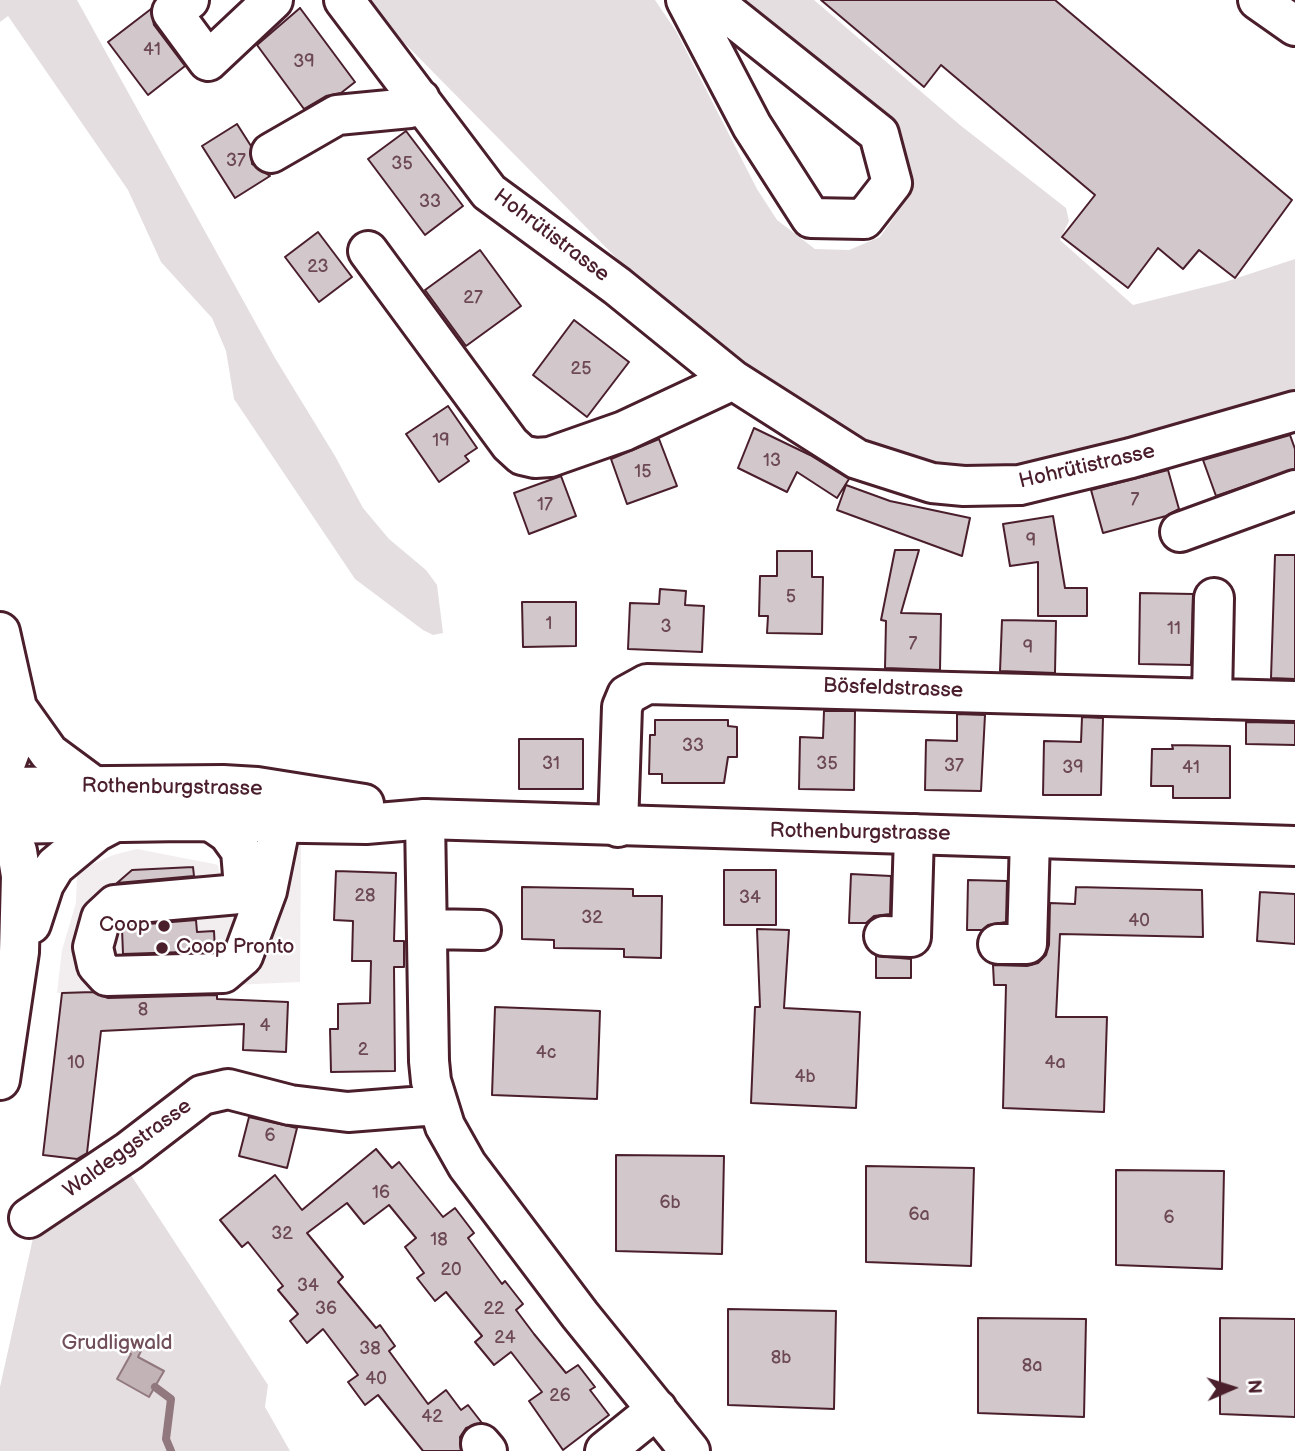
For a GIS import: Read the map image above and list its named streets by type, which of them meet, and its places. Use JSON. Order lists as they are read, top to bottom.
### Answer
{
  "streets": {
    "main road": [
      "Hohrütistrasse",
      "Bösfeldstrasse",
      "Rothenburgstrasse",
      "Waldeggstrasse"
    ]
  },
  "crossings": [
    ["Bösfeldstrasse", "Rothenburgstrasse"]
  ],
  "parks": ["Grudligwald"],
  "places": ["Coop", "Coop Pronto"],
  "house_numbers": [
    "41",
    "39",
    "37",
    "35",
    "33",
    "23",
    "27",
    "25",
    "19",
    "13",
    "15",
    "7",
    "17",
    "9",
    "5",
    "1",
    "3",
    "11",
    "7",
    "9",
    "33",
    "31",
    "35",
    "37",
    "39",
    "41",
    "28",
    "34",
    "32",
    "40",
    "8",
    "4",
    "2",
    "4c",
    "10",
    "4a",
    "4b",
    "6",
    "16",
    "6b",
    "6a",
    "6",
    "32",
    "18",
    "20",
    "34",
    "36",
    "22",
    "24",
    "38",
    "8b",
    "8a",
    "40",
    "26",
    "42"
  ],
  "north": "right"
}
